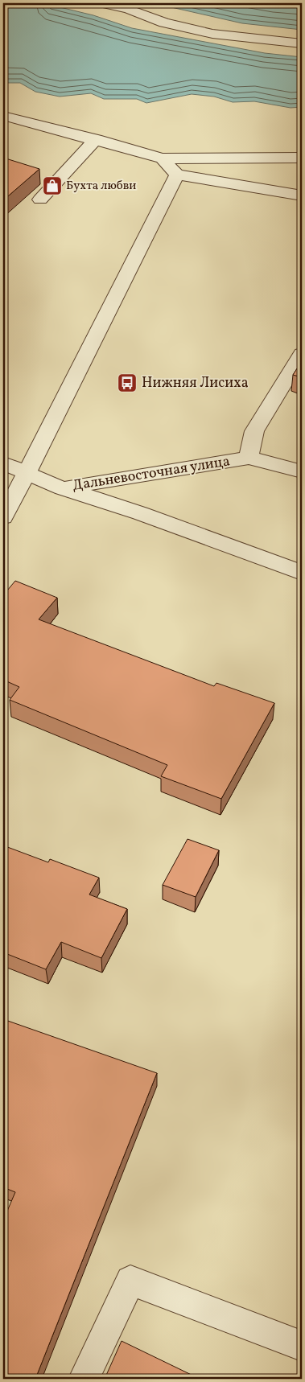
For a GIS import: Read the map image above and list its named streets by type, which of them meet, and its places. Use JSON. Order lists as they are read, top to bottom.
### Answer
{
  "streets": {
    "street": ["Дальневосточная улица"]
  },
  "places": {
    "shop": ["Бухта любви"],
    "bus stop": ["Нижняя Лисиха"]
  }
}
